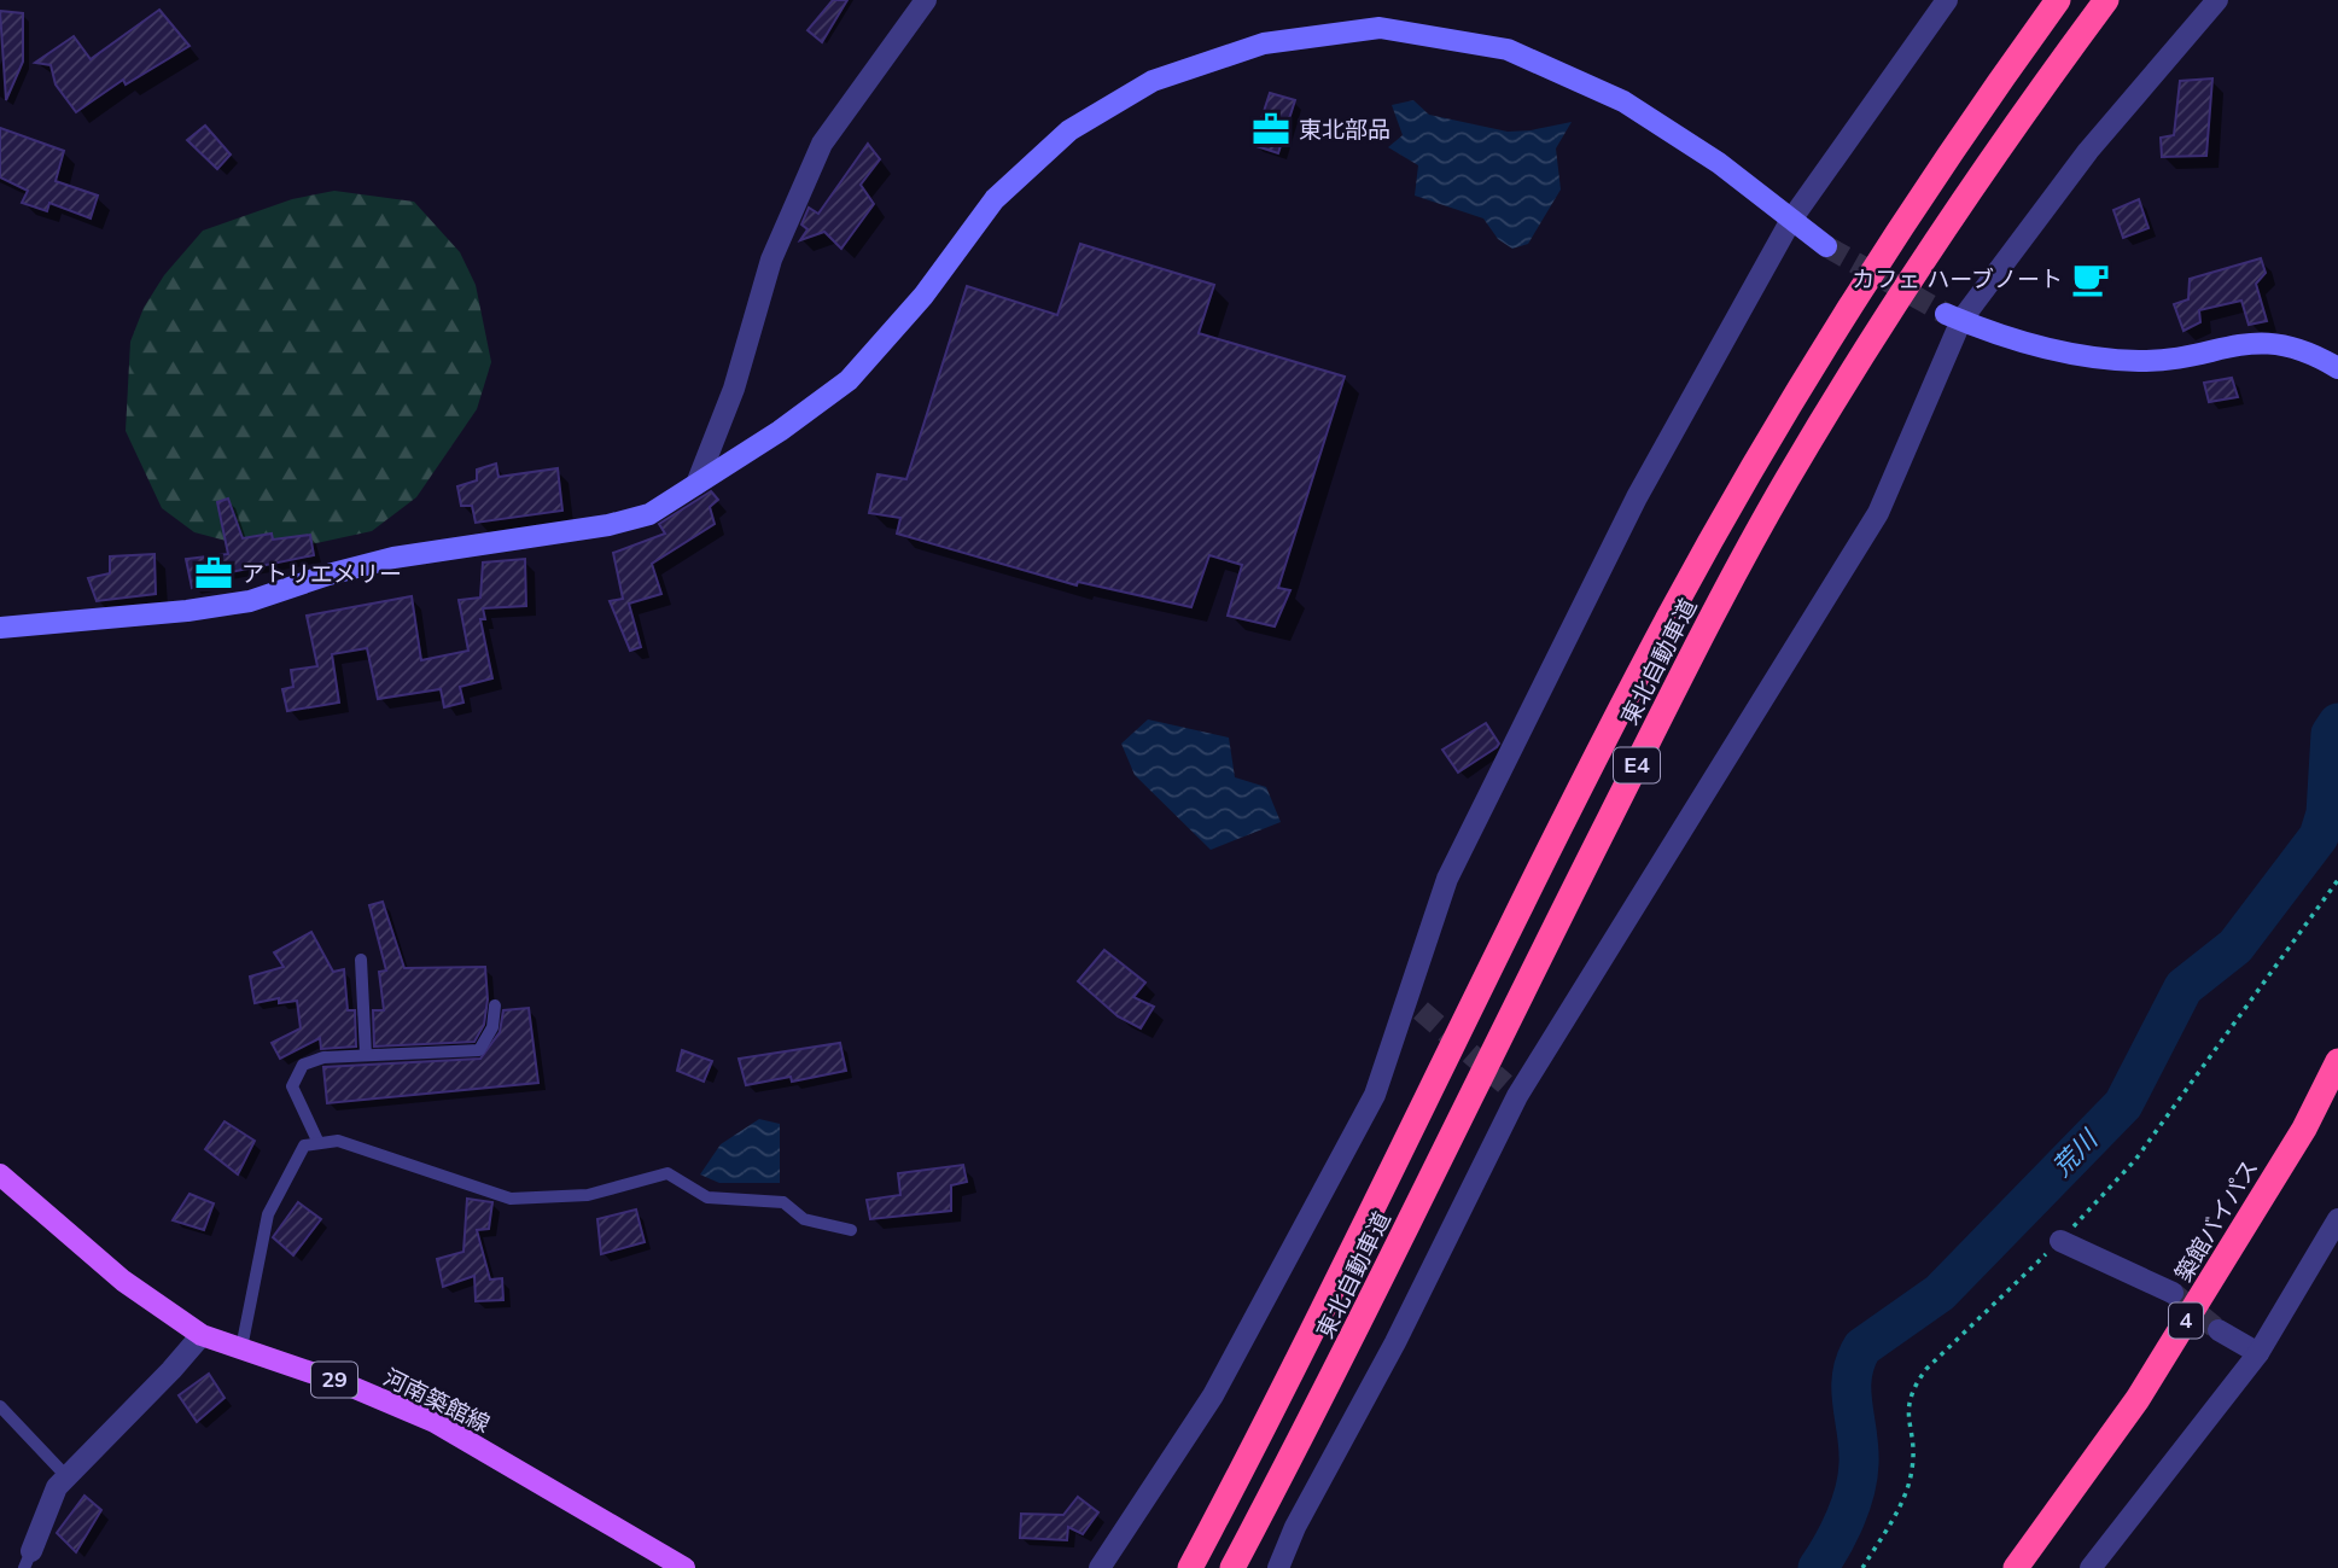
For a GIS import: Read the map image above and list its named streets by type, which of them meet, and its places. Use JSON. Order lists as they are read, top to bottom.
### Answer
{
  "streets": {
    "highway": [
      "東北自動車道",
      "E4",
      "築館バイパス",
      "4"
    ],
    "main road": ["29", "河南築館線"]
  },
  "water": ["荒川"],
  "places": {
    "office": ["東北部品", "アトリエメリー"],
    "cafe": ["カフェ ハーブノート"]
  }
}
